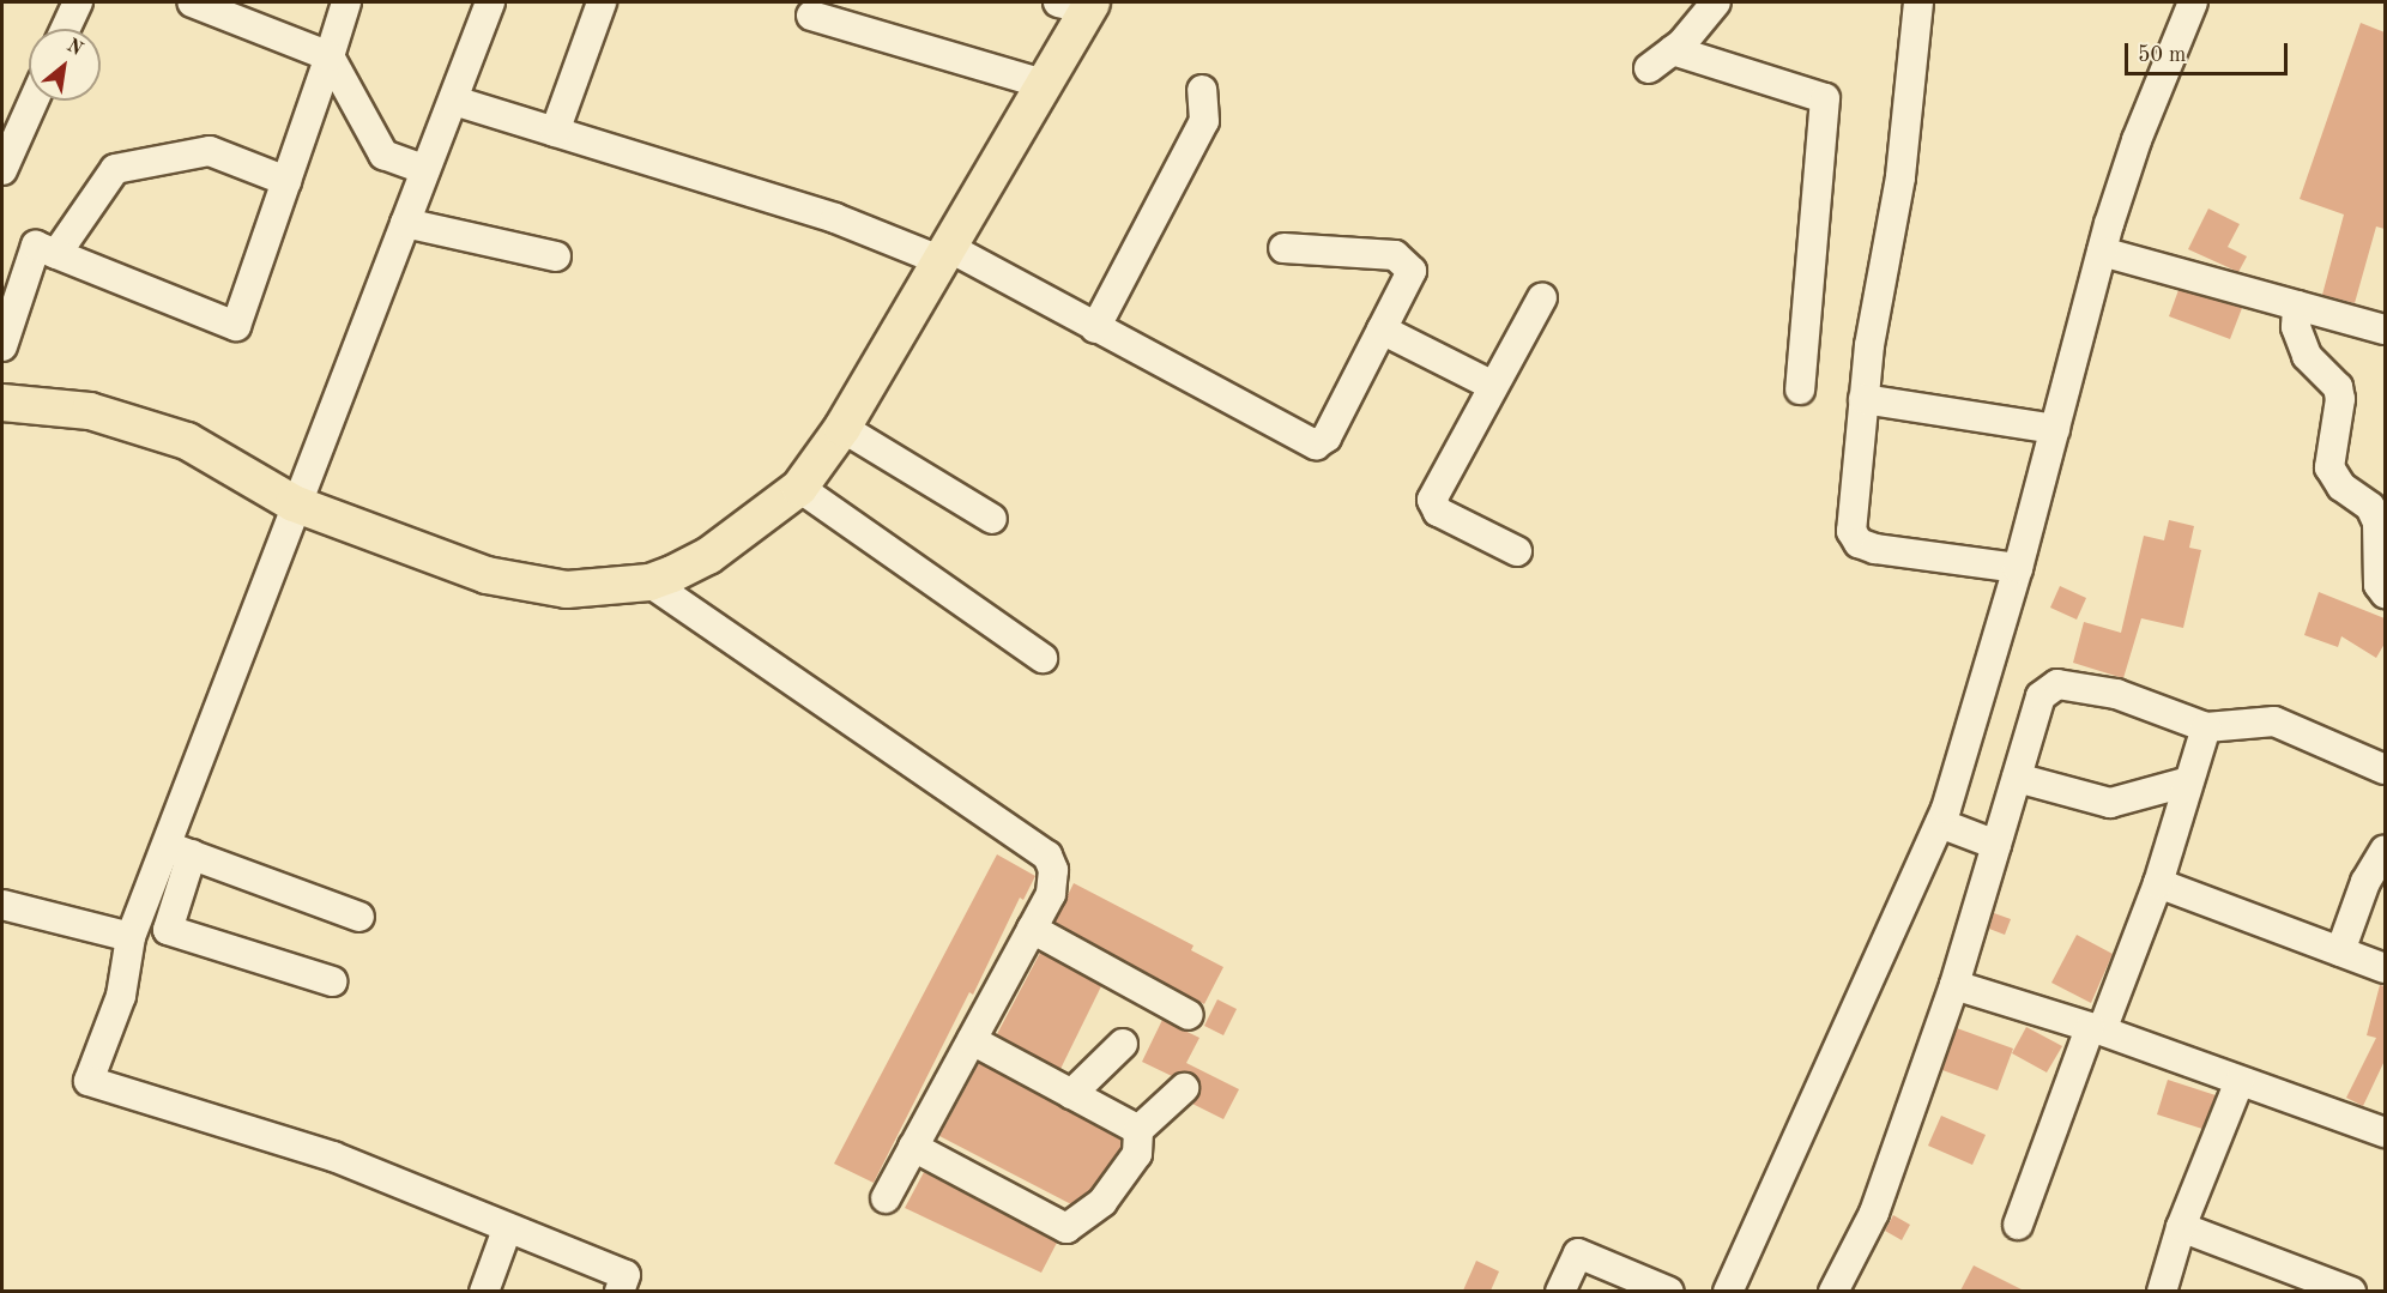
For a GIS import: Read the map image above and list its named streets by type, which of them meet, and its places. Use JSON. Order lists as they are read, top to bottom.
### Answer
{
  "scale_bar": "50 m",
  "north": "top right"
}
